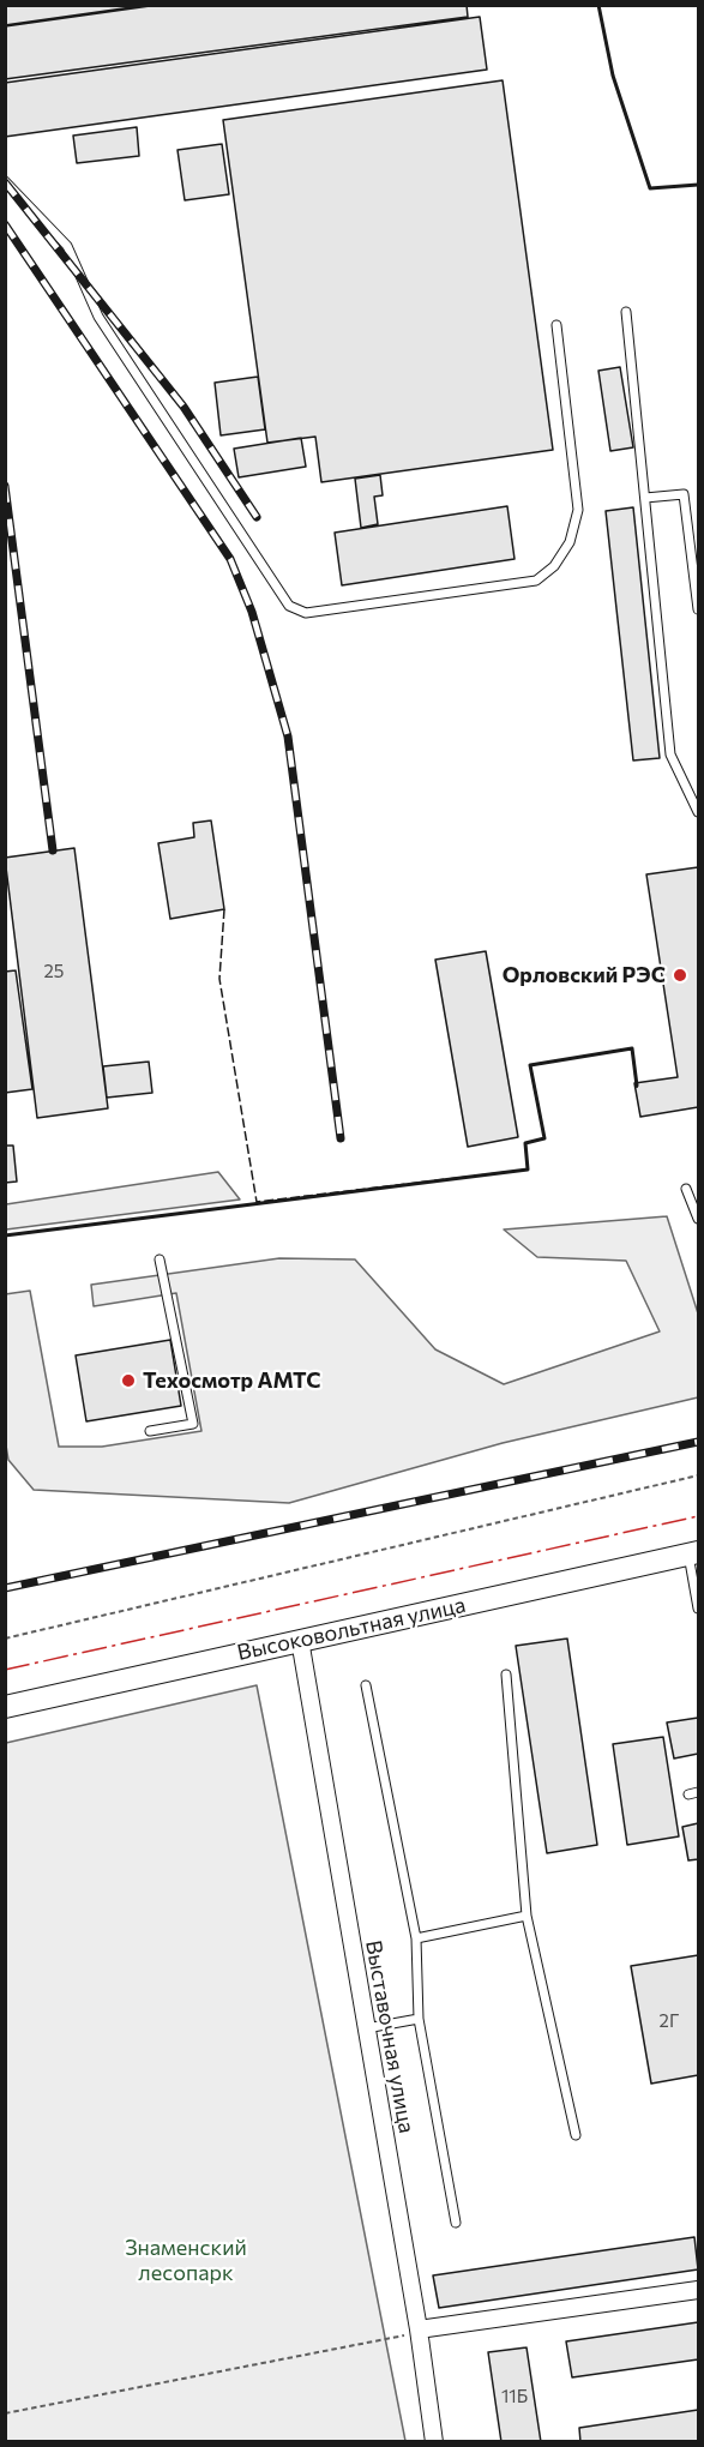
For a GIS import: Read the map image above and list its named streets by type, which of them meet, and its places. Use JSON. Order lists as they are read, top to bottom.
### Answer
{
  "streets": {
    "main road": ["Высоковольтная улица"],
    "street": ["Выставочная улица"]
  },
  "crossings": [
    ["Высоковольтная улица", "Выставочная улица"]
  ],
  "parks": ["Знаменский лесопарк"],
  "places": ["Орловский РЭС", "Техосмотр АМТС"],
  "house_numbers": ["25", "2Г", "11Б"]
}
